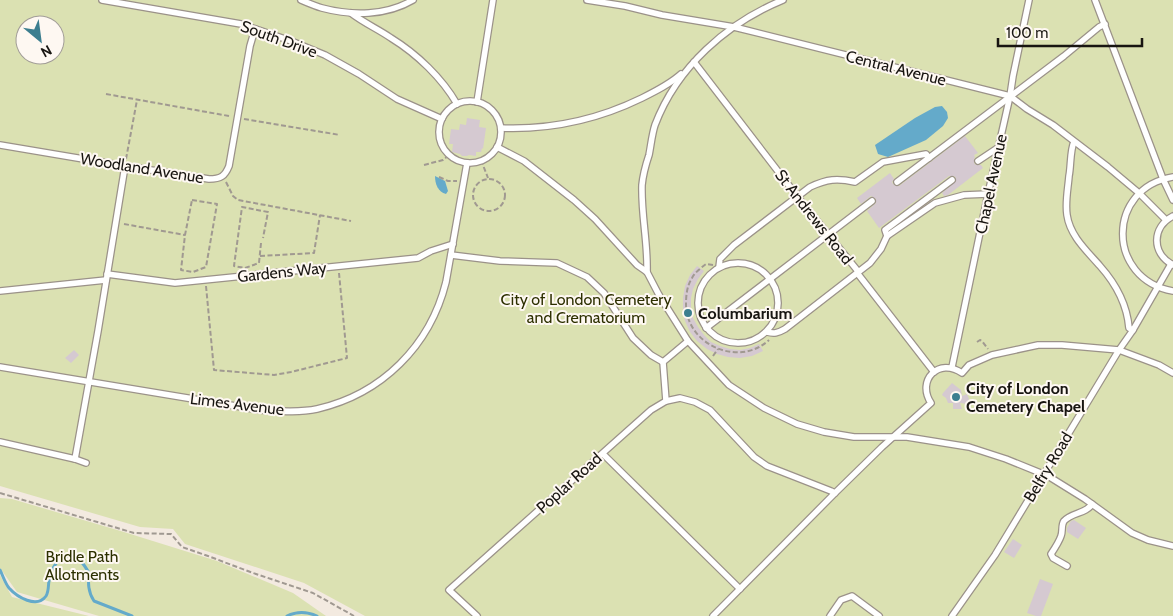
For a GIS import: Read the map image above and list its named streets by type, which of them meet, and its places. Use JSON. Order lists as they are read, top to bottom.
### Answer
{
  "streets": {
    "lane": [
      "South Drive",
      "Central Avenue",
      "Woodland Avenue",
      "Chapel Avenue",
      "St Andrews Road",
      "Gardens Way",
      "Limes Avenue",
      "Belfry Road",
      "Poplar Road"
    ]
  },
  "crossings": [
    ["South Drive", "Woodland Avenue"],
    ["Central Avenue", "Chapel Avenue"],
    ["Gardens Way", "Limes Avenue"]
  ],
  "parks": ["City of London Cemetery and Crematorium", "Bridle Path Allotments"],
  "places": ["Columbarium", "City of London Cemetery Chapel"],
  "scale_bar": "100 m",
  "north": "bottom right"
}
